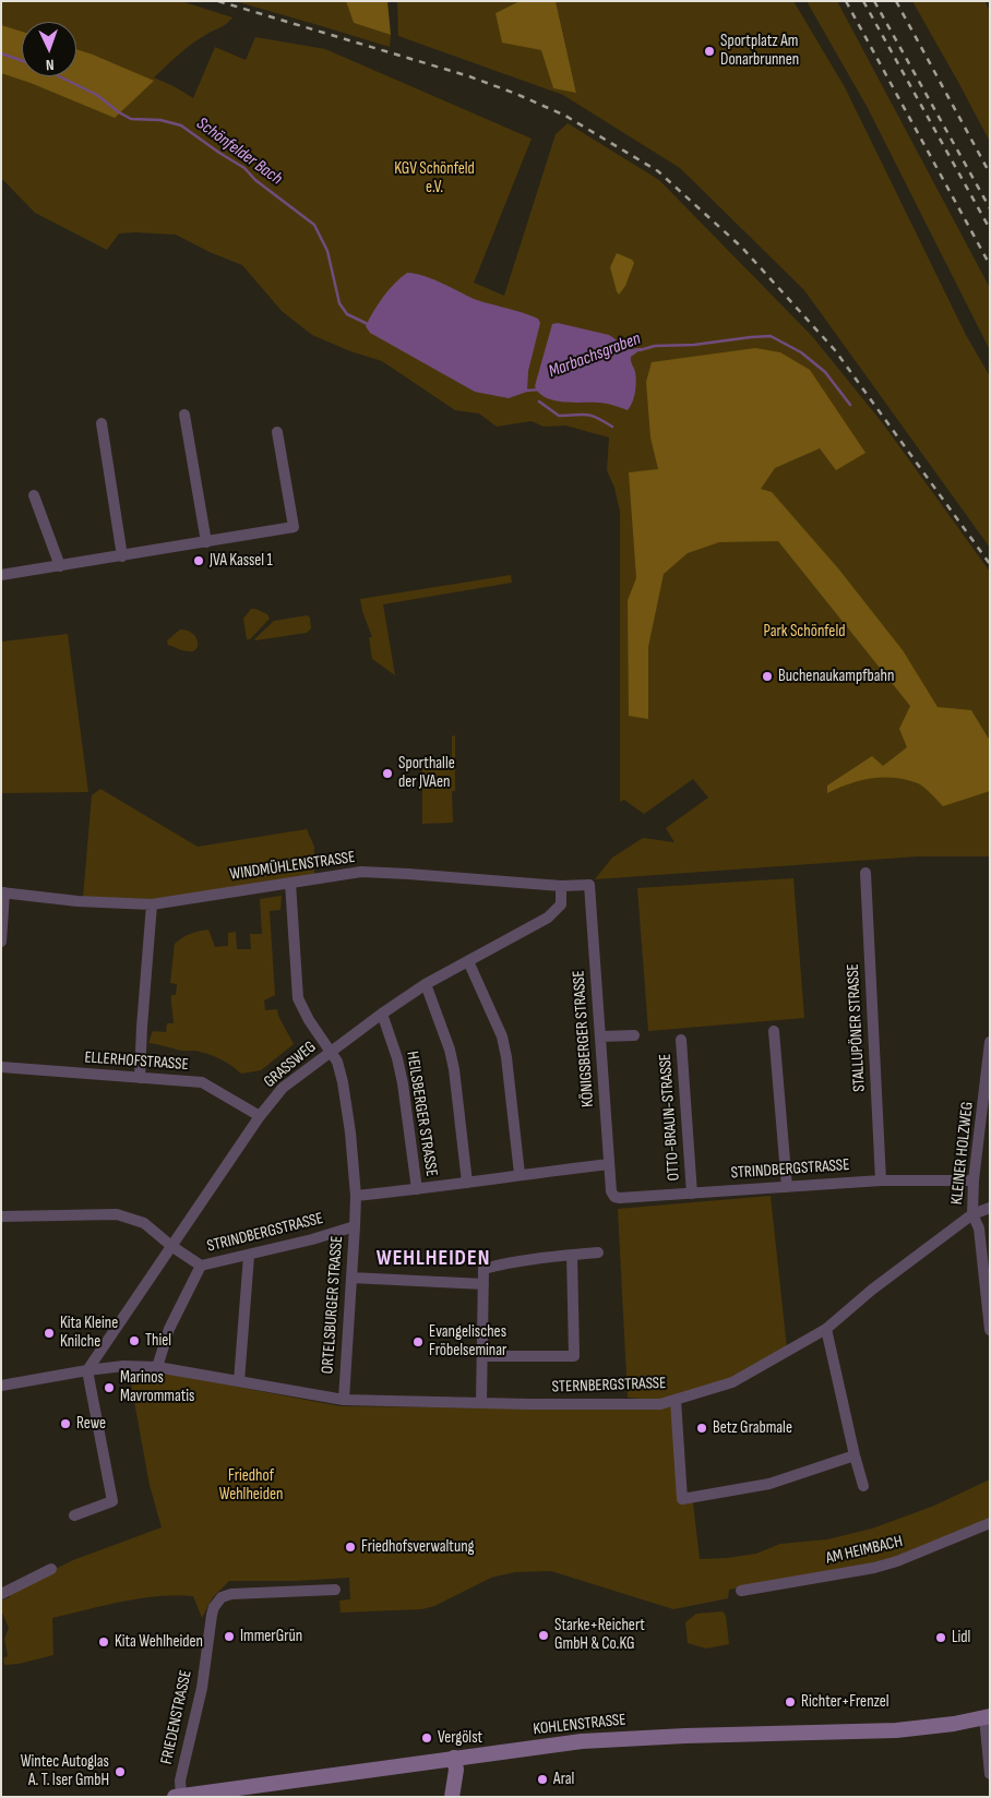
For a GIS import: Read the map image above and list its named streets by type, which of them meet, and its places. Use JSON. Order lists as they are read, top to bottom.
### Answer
{
  "streets": {
    "main road": ["KOHLENSTRASSE"],
    "street": [
      "WINDMÜHLENSTRASSE",
      "STALLUPÖNER STRASSE",
      "KÖNIGSBERGER STRASSE",
      "ELLERHOFSTRASSE",
      "GRASSWEG",
      "HEILSBERGER STRASSE",
      "OTTO-BRAUN-STRASSE",
      "KLEINER HOLZWEG",
      "STRINDBERGSTRASSE",
      "ORTELSBURGER STRASSE",
      "STERNBERGSTRASSE",
      "AM HEIMBACH",
      "FRIEDENSTRASSE"
    ]
  },
  "crossings": [
    ["WINDMÜHLENSTRASSE", "KÖNIGSBERGER STRASSE"],
    ["WINDMÜHLENSTRASSE", "GRASSWEG"],
    ["WINDMÜHLENSTRASSE", "ORTELSBURGER STRASSE"],
    ["STALLUPÖNER STRASSE", "STRINDBERGSTRASSE"],
    ["KÖNIGSBERGER STRASSE", "STRINDBERGSTRASSE"],
    ["ELLERHOFSTRASSE", "GRASSWEG"],
    ["GRASSWEG", "HEILSBERGER STRASSE"],
    ["GRASSWEG", "STRINDBERGSTRASSE"],
    ["GRASSWEG", "ORTELSBURGER STRASSE"],
    ["GRASSWEG", "STERNBERGSTRASSE"],
    ["OTTO-BRAUN-STRASSE", "STRINDBERGSTRASSE"],
    ["KLEINER HOLZWEG", "STRINDBERGSTRASSE"],
    ["KLEINER HOLZWEG", "STERNBERGSTRASSE"],
    ["STRINDBERGSTRASSE", "ORTELSBURGER STRASSE"],
    ["ORTELSBURGER STRASSE", "STERNBERGSTRASSE"],
    ["FRIEDENSTRASSE", "KOHLENSTRASSE"]
  ],
  "districts": ["WEHLHEIDEN"],
  "water": ["Schönfelder Bach", "Marbachsgraben"],
  "parks": ["KGV Schönfeld e.V.", "Park Schönfeld", "Friedhof Wehlheiden"],
  "places": [
    "Sportplatz Am Donarbrunnen",
    "JVA Kassel 1",
    "Buchenaukampfbahn",
    "Sporthalle der JVAen",
    "Kita Kleine Knilche",
    "Thiel",
    "Evangelisches Fröbelseminar",
    "Marinos Mavrommatis",
    "Rewe",
    "Betz Grabmale",
    "Friedhofsverwaltung",
    "Starke+Reichert GmbH & Co.KG",
    "ImmerGrün",
    "Lidl",
    "Kita Wehlheiden",
    "Richter+Frenzel",
    "Vergölst",
    "Wintec Autoglas A. T. Iser GmbH",
    "Aral"
  ],
  "north": "bottom"
}
